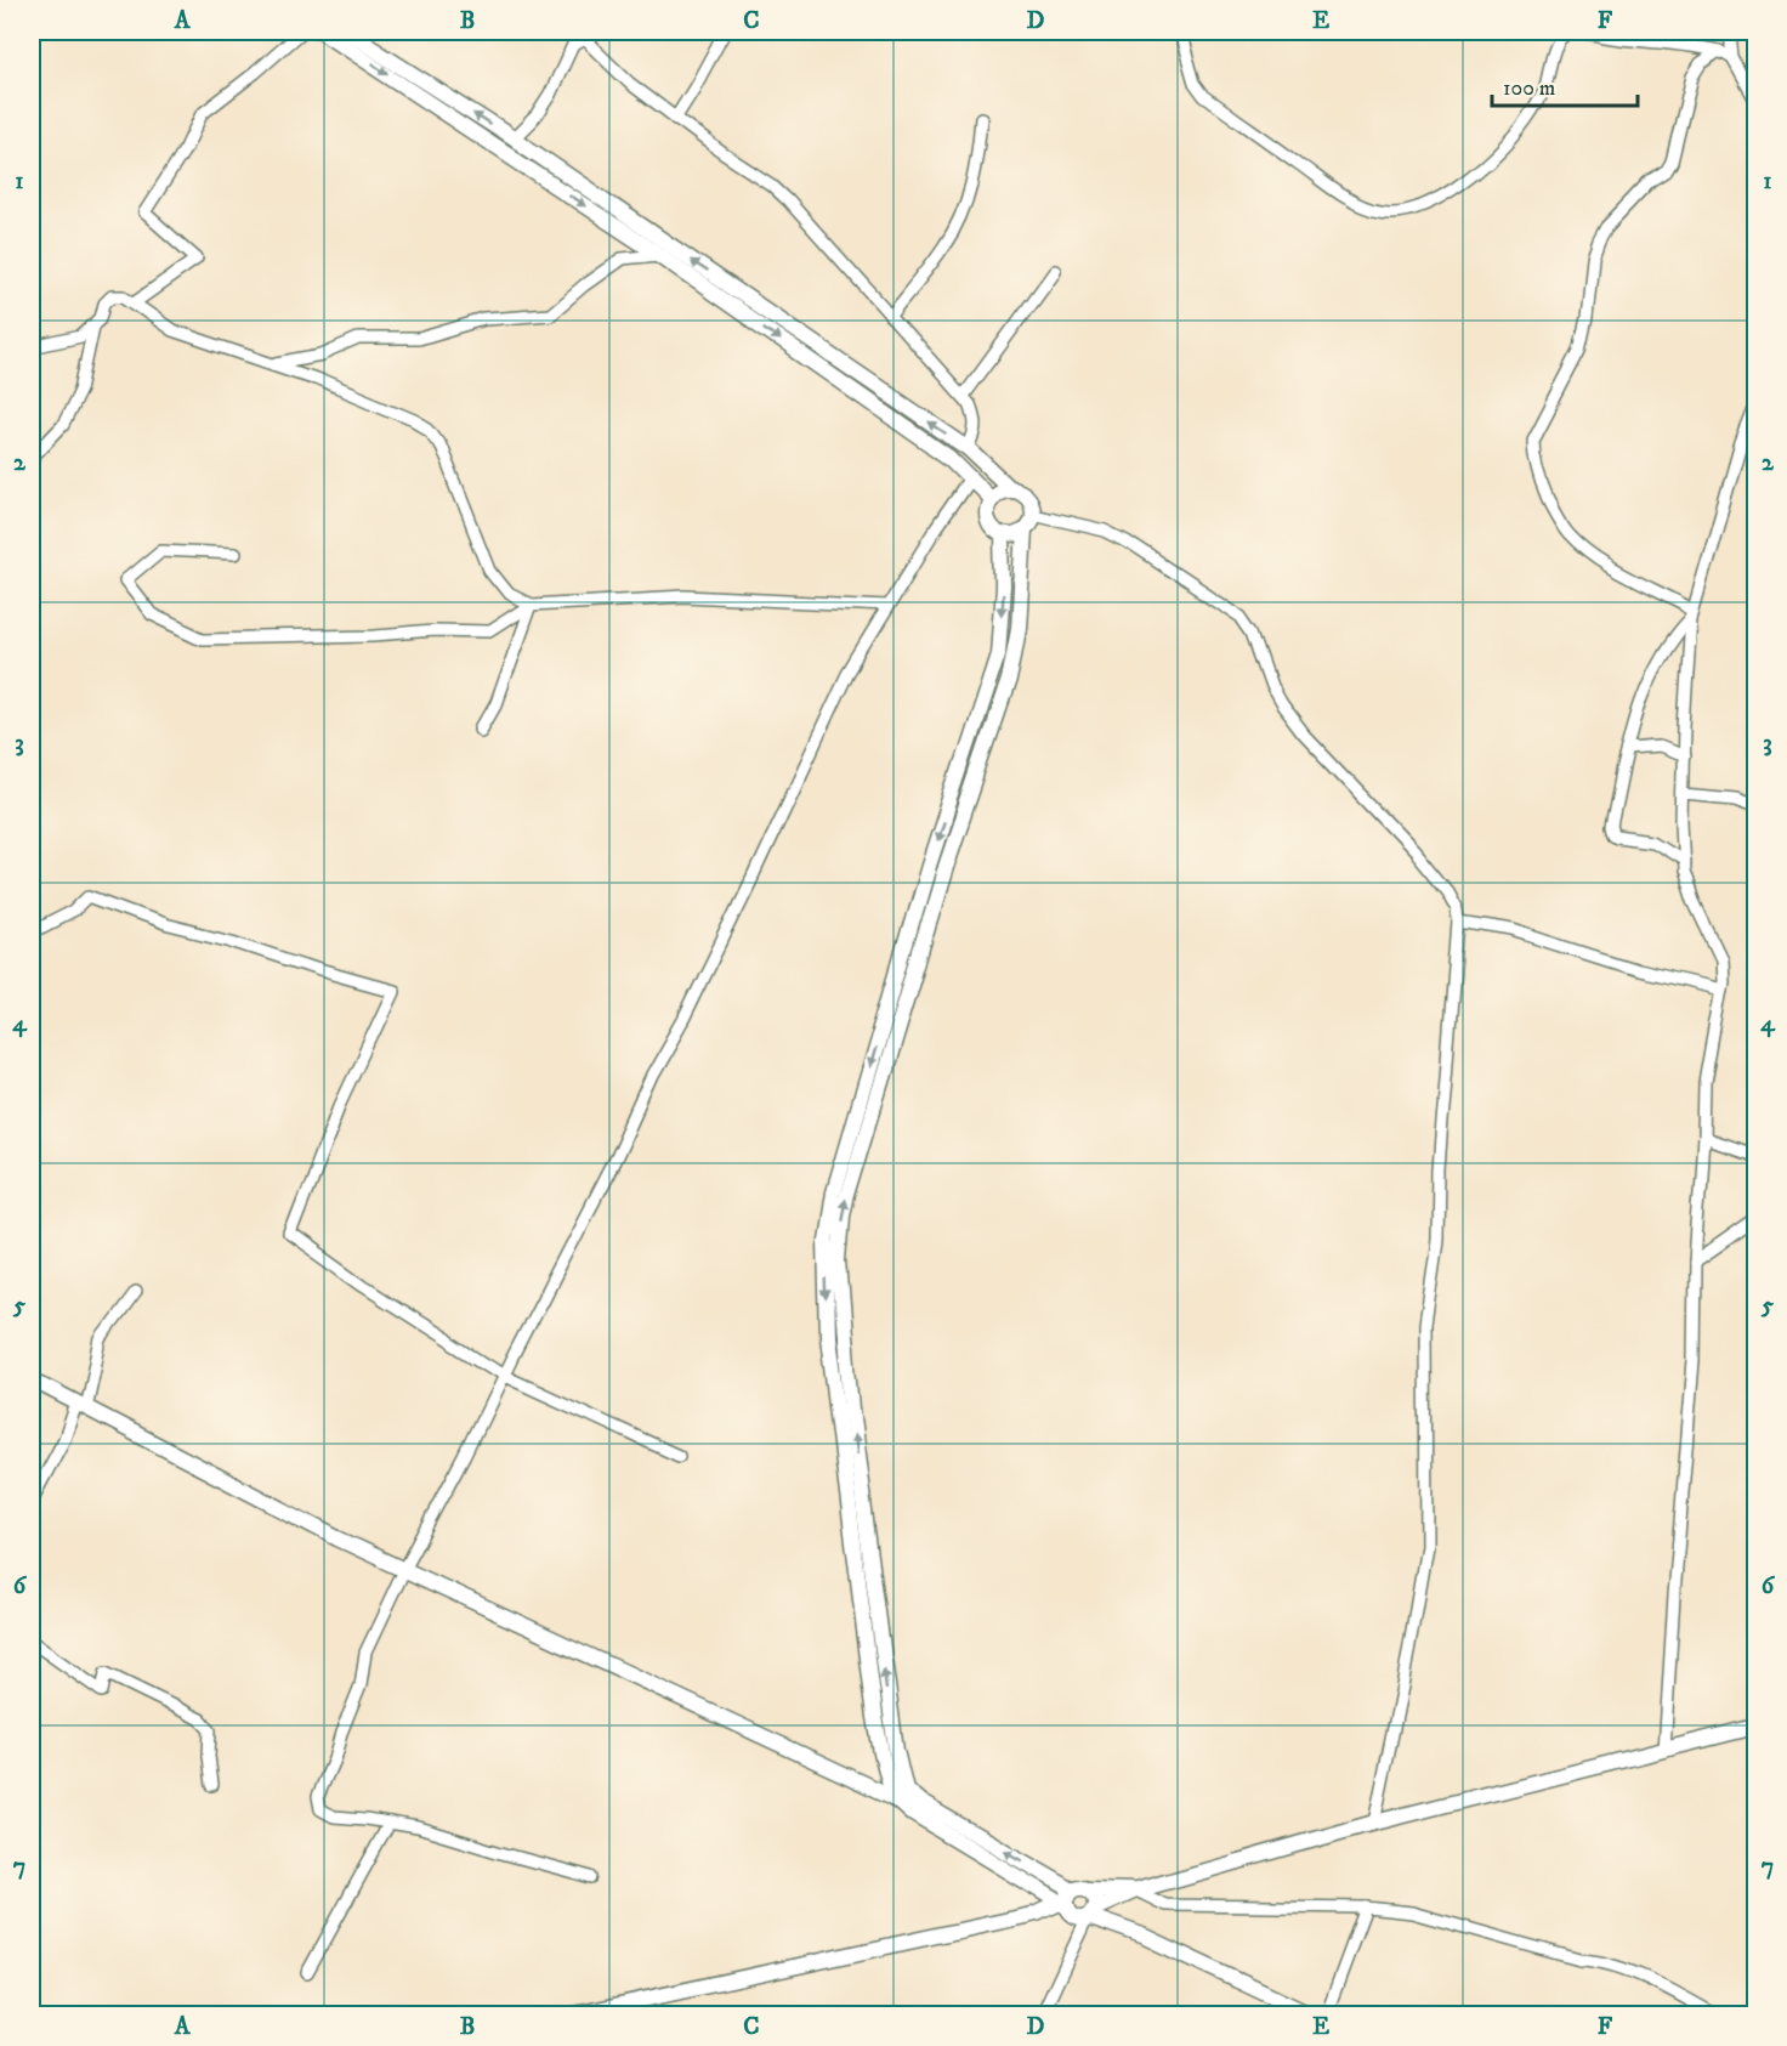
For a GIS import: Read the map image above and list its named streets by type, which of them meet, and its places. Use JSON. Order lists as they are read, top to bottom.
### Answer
{
  "scale_bar": "100 m",
  "grid": {
    "columns": [
      "A",
      "B",
      "C",
      "D",
      "E",
      "F"
    ],
    "rows": [
      "1",
      "2",
      "3",
      "4",
      "5",
      "6",
      "7"
    ]
  }
}
